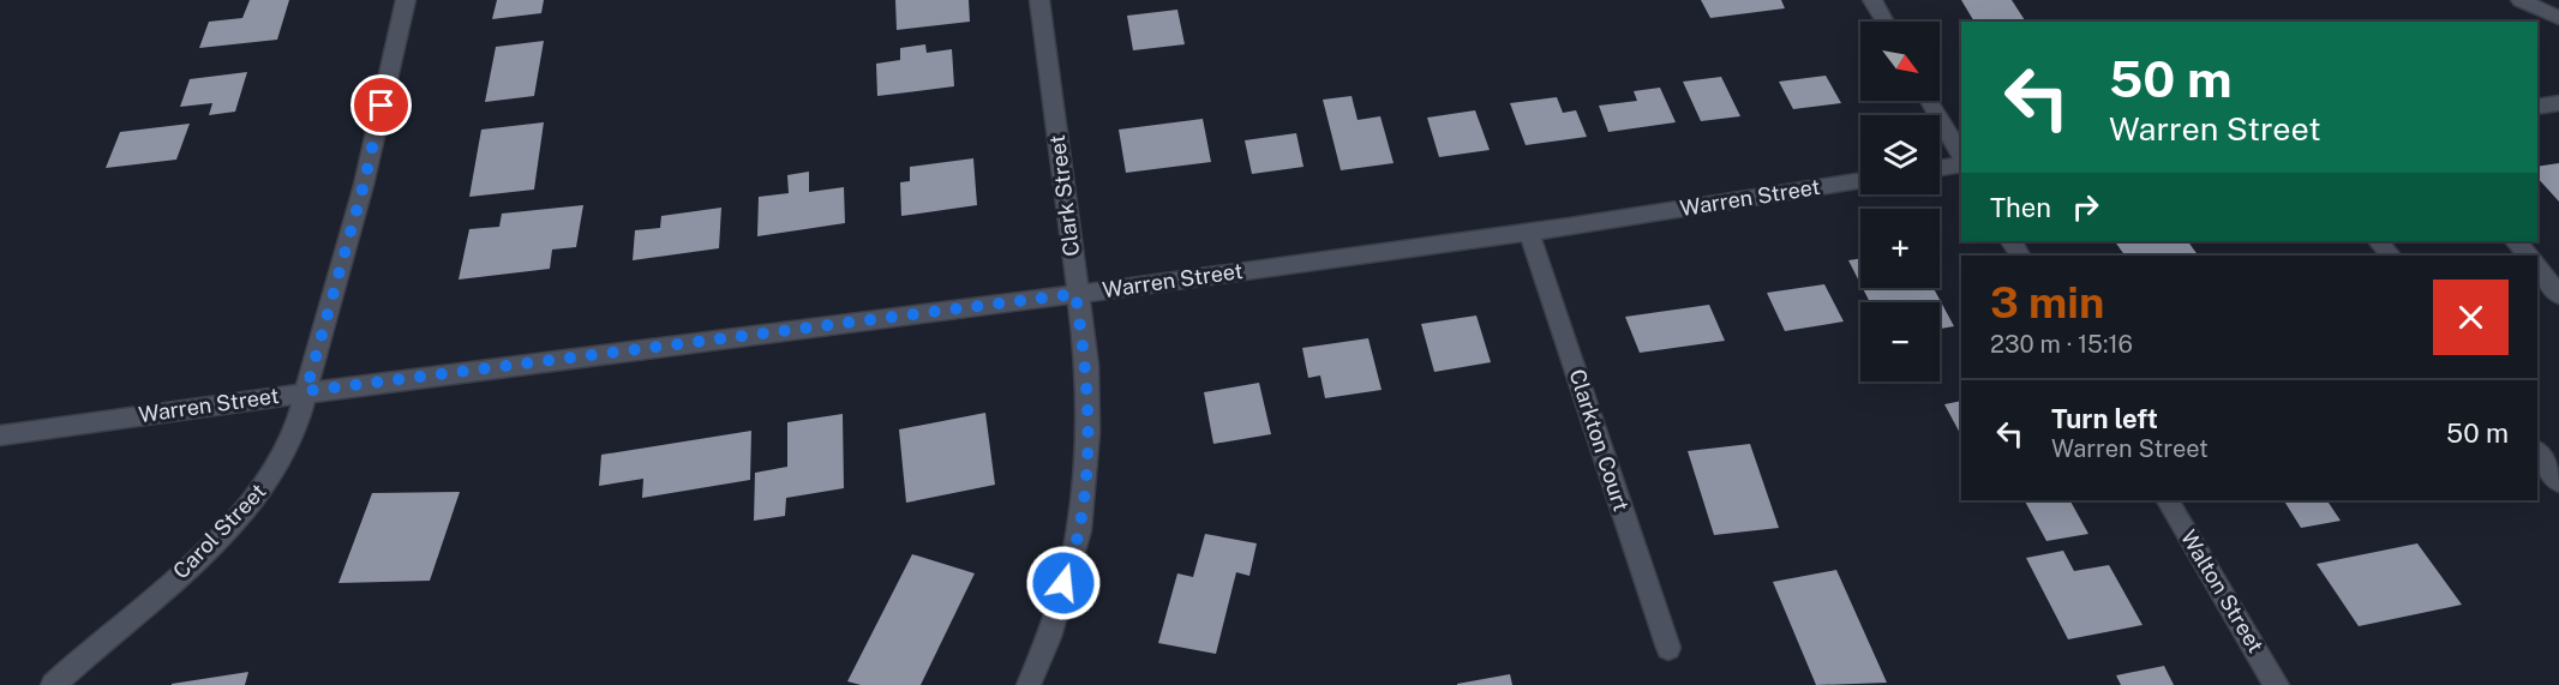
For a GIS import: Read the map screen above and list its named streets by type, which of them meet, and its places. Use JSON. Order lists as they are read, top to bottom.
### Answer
{
  "streets": {
    "street": [
      "Clark Street",
      "Warren Street",
      "Clarkton Court",
      "Carol Street",
      "Walton Street"
    ]
  },
  "crossings": [
    ["Clark Street", "Warren Street"],
    ["Warren Street", "Clarkton Court"],
    ["Warren Street", "Carol Street"]
  ],
  "north": "bottom right",
  "page": {
    "map_buttons": ["+", "−"],
    "turn": ["50 m", "Warren Street"],
    "then": "Then",
    "heading": ["3 min", "230 m · 15:16"],
    "list": [
      {
        "name": "Turn left",
        "note": "Warren Street",
        "value": "50 m"
      }
    ]
  }
}
